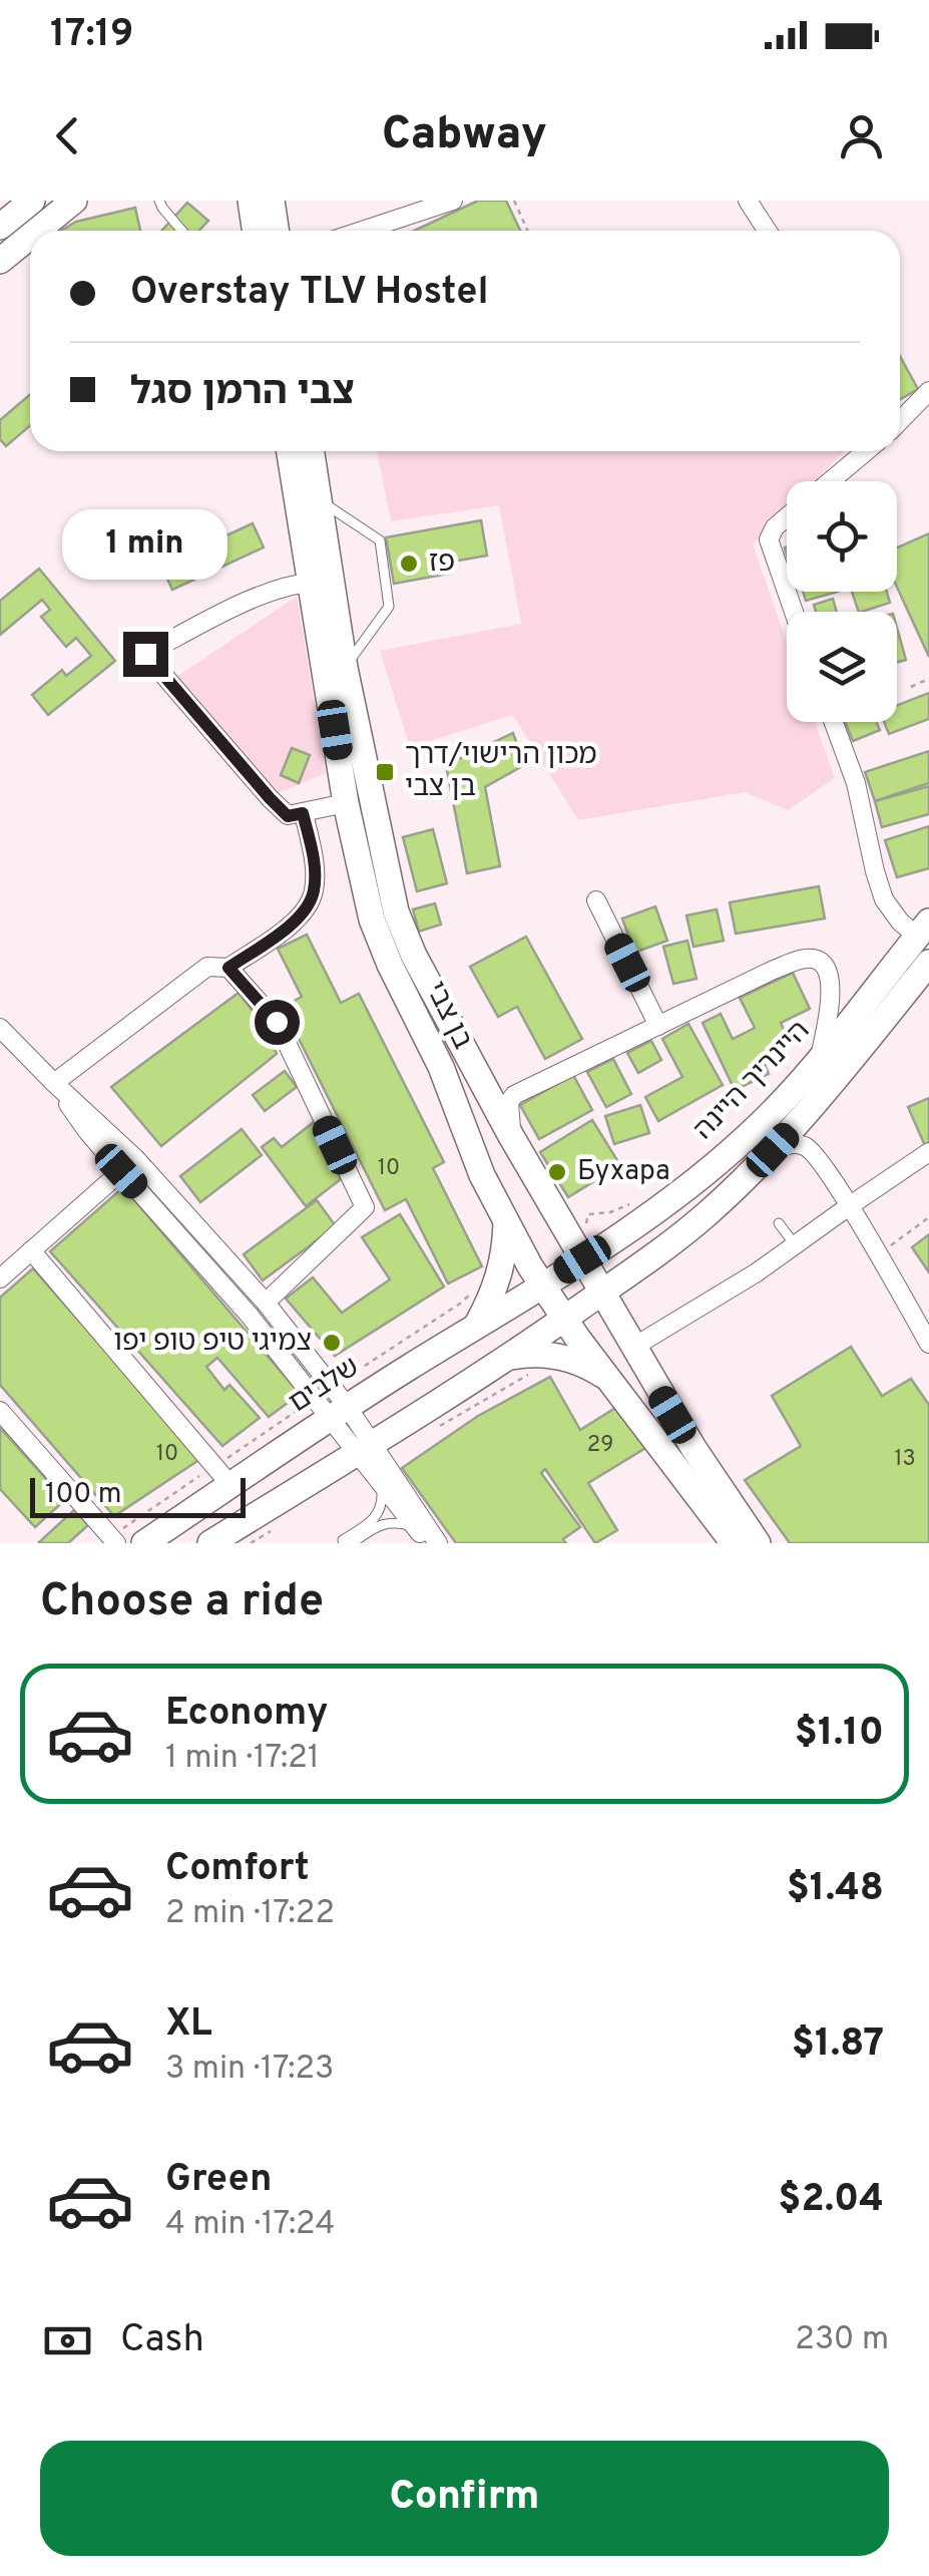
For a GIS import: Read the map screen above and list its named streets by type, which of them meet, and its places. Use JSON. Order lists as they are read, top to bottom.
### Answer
{
  "streets": {
    "main road": ["בן צבי", "היינריך היינה", "שלבים"]
  },
  "crossings": [
    ["בן צבי", "היינריך היינה"],
    ["בן צבי", "שלבים"],
    ["היינריך היינה", "שלבים"]
  ],
  "places": {
    "other": ["פז", "Бухара", "צמיגי טיפ טופ יפו"],
    "transit": ["מכון הרישוי/דרך בן צבי"]
  },
  "house_numbers": [
    "10",
    "29",
    "10",
    "13"
  ],
  "scale_bar": "100 m",
  "page": {
    "status": "17:19",
    "header": "Cabway",
    "banner": ["Overstay TLV Hostel", "צבי הרמן סגל"],
    "bubble": "1 min",
    "scale": "100 m",
    "heading": "Choose a ride",
    "list": [
      {
        "name": "Economy",
        "note": "1 min · 17:21",
        "value": "$1.10"
      },
      {
        "name": "Comfort",
        "note": "2 min · 17:22",
        "value": "$1.48"
      },
      {
        "name": "XL",
        "note": "3 min · 17:23",
        "value": "$1.87"
      },
      {
        "name": "Green",
        "note": "4 min · 17:24",
        "value": "$2.04"
      }
    ],
    "pay": ["Cash", "230 m"],
    "buttons": "Confirm"
  }
}
